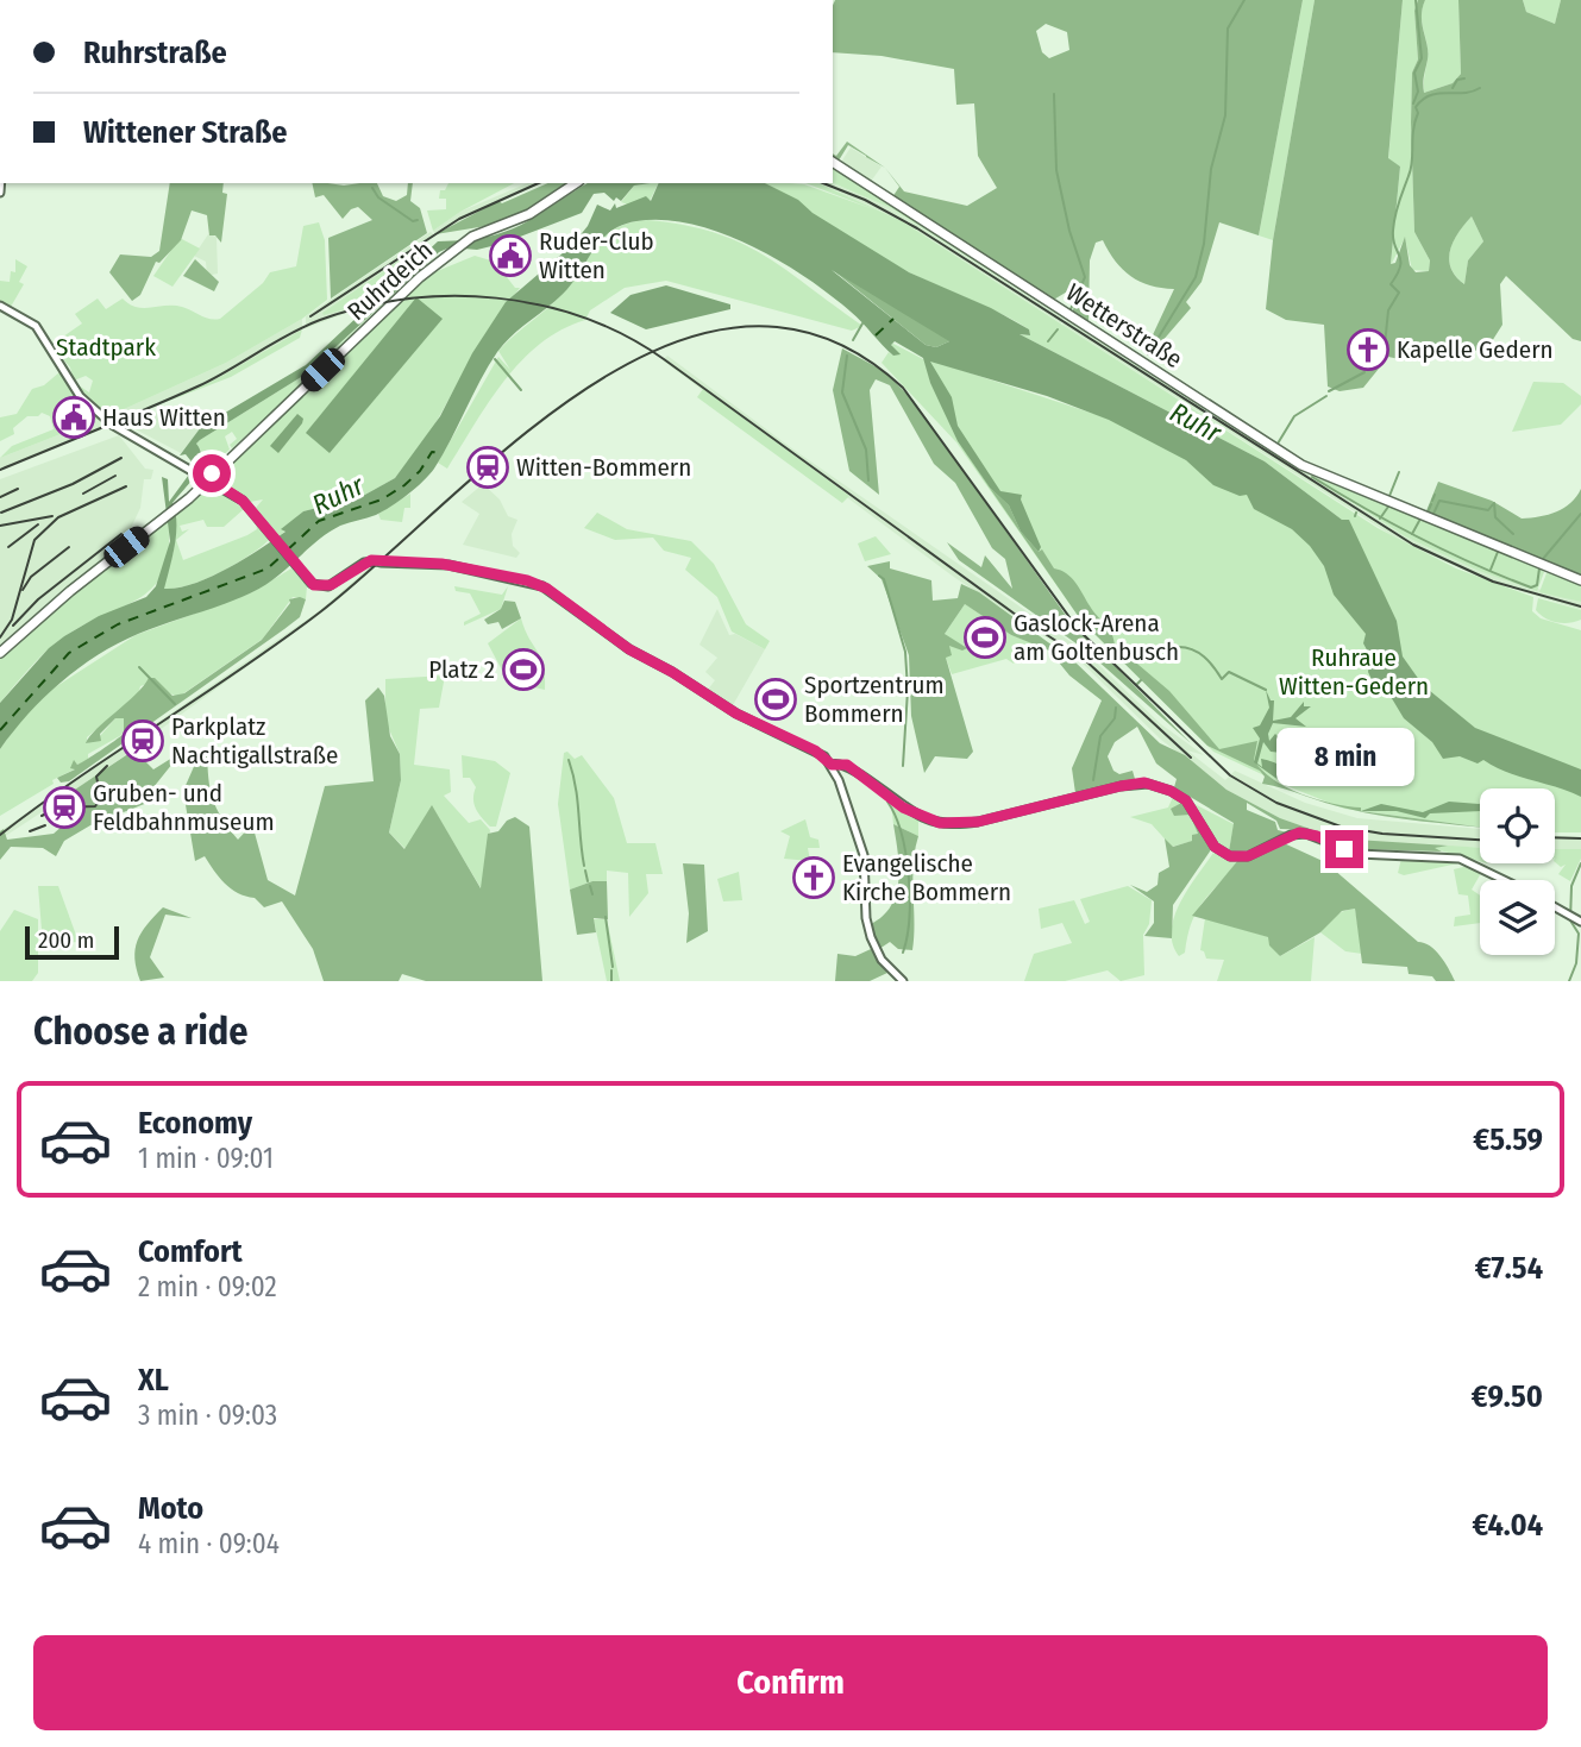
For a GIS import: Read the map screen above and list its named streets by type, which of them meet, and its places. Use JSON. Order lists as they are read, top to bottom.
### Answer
{
  "streets": {
    "main road": ["Ruhrdeich", "Wetterstraße"]
  },
  "water": ["Ruhr"],
  "parks": ["Stadtpark", "Ruhraue Witten-Gedern"],
  "places": {
    "public building": ["Ruder-Club Witten", "Haus Witten"],
    "church": ["Kapelle Gedern", "Evangelische Kirche Bommern"],
    "station": ["Witten-Bommern", "Parkplatz Nachtigallstraße", "Gruben- und Feldbahnmuseum"],
    "sports": ["Gaslock-Arena am Goltenbusch", "Platz 2", "Sportzentrum Bommern"]
  },
  "scale_bar": "200 m",
  "page": {
    "banner": ["Ruhrstraße", "Wittener Straße"],
    "bubble": "8 min",
    "scale": "200 m",
    "heading": "Choose a ride",
    "list": [
      {
        "name": "Economy",
        "note": "1 min · 09:01",
        "value": "€5.59"
      },
      {
        "name": "Comfort",
        "note": "2 min · 09:02",
        "value": "€7.54"
      },
      {
        "name": "XL",
        "note": "3 min · 09:03",
        "value": "€9.50"
      },
      {
        "name": "Moto",
        "note": "4 min · 09:04",
        "value": "€4.04"
      }
    ],
    "buttons": "Confirm"
  }
}
